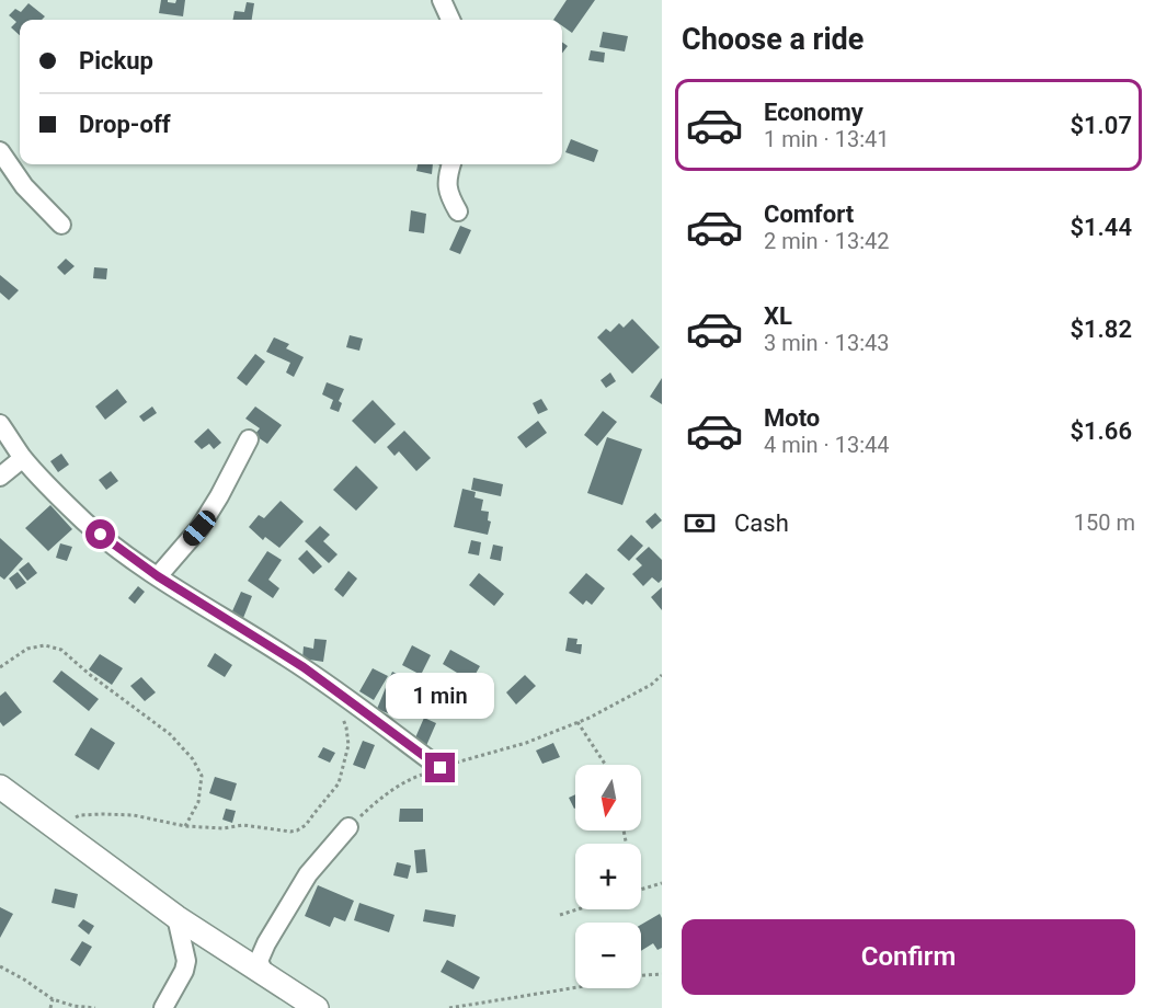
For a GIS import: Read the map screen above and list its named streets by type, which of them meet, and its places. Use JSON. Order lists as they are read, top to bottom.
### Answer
{
  "north": "bottom",
  "page": {
    "heading": "Choose a ride",
    "banner": ["Pickup", "Drop-off"],
    "list": [
      {
        "name": "Economy",
        "note": "1 min · 13:41",
        "value": "$1.07"
      },
      {
        "name": "Comfort",
        "note": "2 min · 13:42",
        "value": "$1.44"
      },
      {
        "name": "XL",
        "note": "3 min · 13:43",
        "value": "$1.82"
      },
      {
        "name": "Moto",
        "note": "4 min · 13:44",
        "value": "$1.66"
      }
    ],
    "pay": ["Cash", "150 m"],
    "bubble": "1 min",
    "map_buttons": ["+", "−"],
    "buttons": "Confirm"
  }
}
